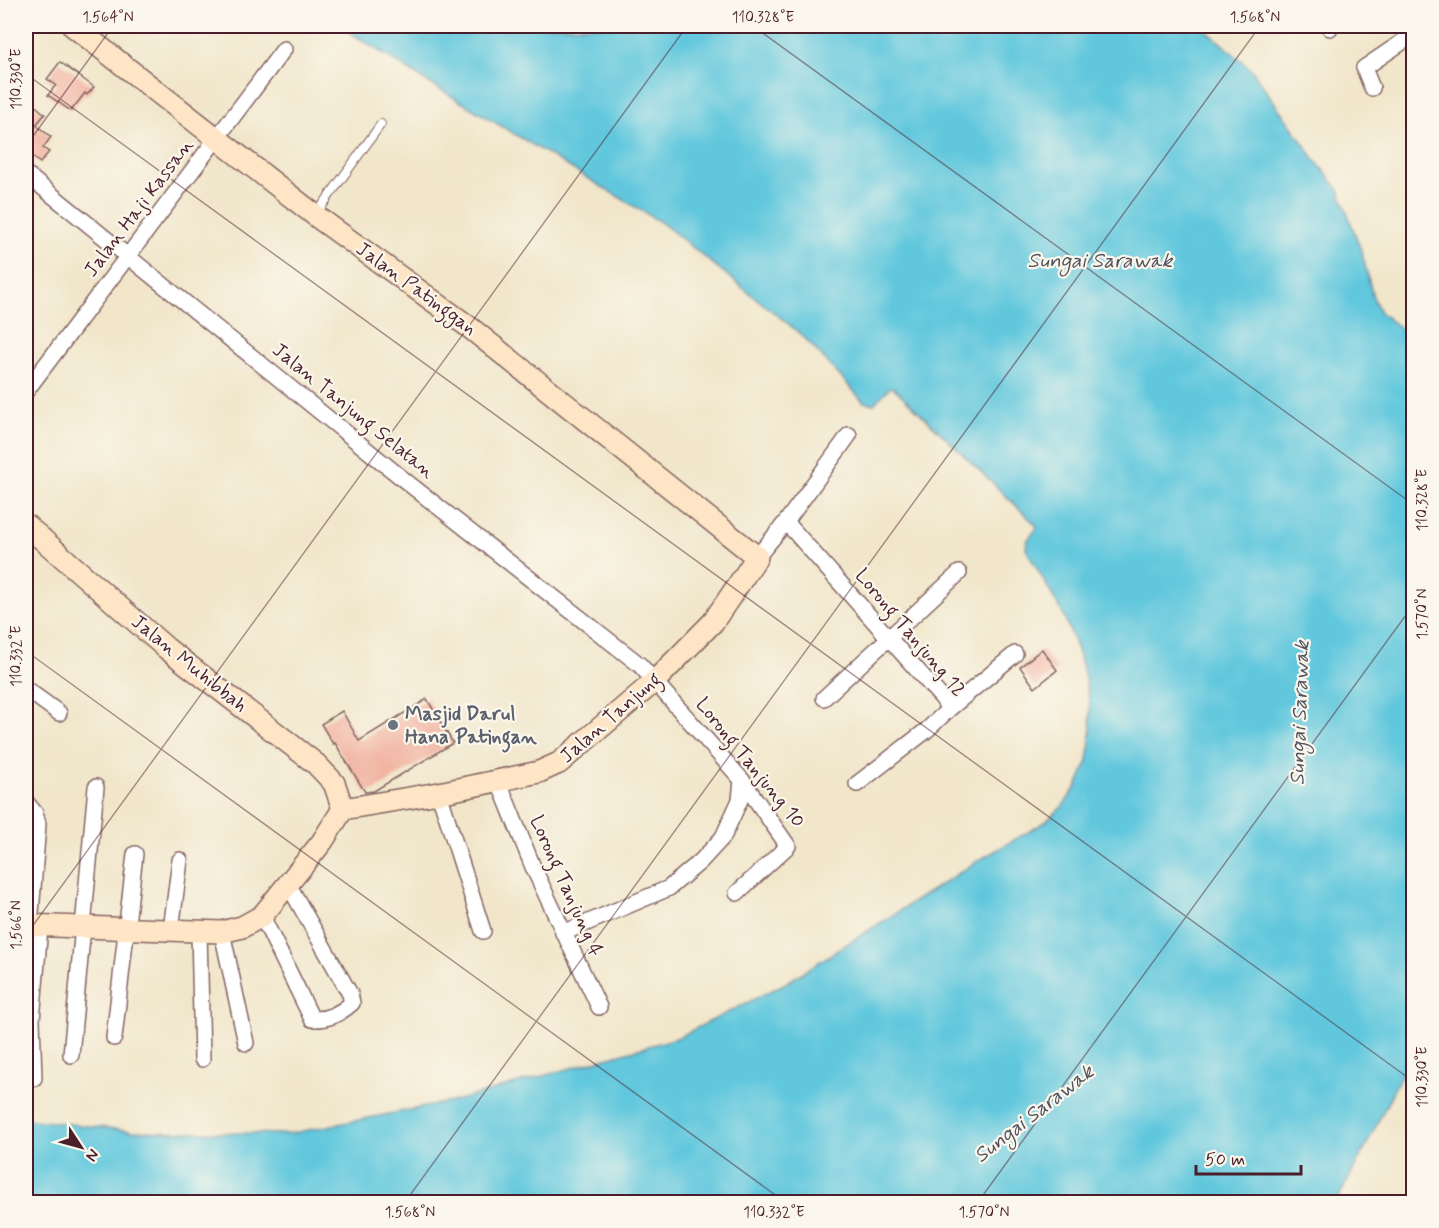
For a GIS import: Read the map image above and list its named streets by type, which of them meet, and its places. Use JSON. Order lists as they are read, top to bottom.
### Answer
{
  "streets": {
    "main road": ["Jalan Patinggan", "Jalan Muhibbah", "Jalan Tanjung"],
    "street": [
      "Jalan Haji Kassan",
      "Jalan Tanjung Selatan",
      "Lorong Tanjung 12",
      "Lorong Tanjung 10",
      "Lorong Tanjung 4"
    ]
  },
  "crossings": [
    ["Jalan Haji Kassan", "Jalan Patinggan"],
    ["Jalan Haji Kassan", "Jalan Tanjung Selatan"],
    ["Jalan Patinggan", "Jalan Tanjung"],
    ["Jalan Tanjung Selatan", "Jalan Tanjung"],
    ["Jalan Tanjung Selatan", "Lorong Tanjung 10"],
    ["Jalan Muhibbah", "Jalan Tanjung"],
    ["Jalan Tanjung", "Lorong Tanjung 10"],
    ["Jalan Tanjung", "Lorong Tanjung 4"]
  ],
  "water": ["Sungai Sarawak"],
  "places": ["Masjid Darul Hana Patingan"],
  "scale_bar": "50 m",
  "north": "bottom right",
  "coordinates": [
    "1.564°N",
    "110.328°E",
    "1.568°N",
    "110.330°E",
    "1.570°N",
    "110.332°E",
    "1.566°N"
  ]
}
